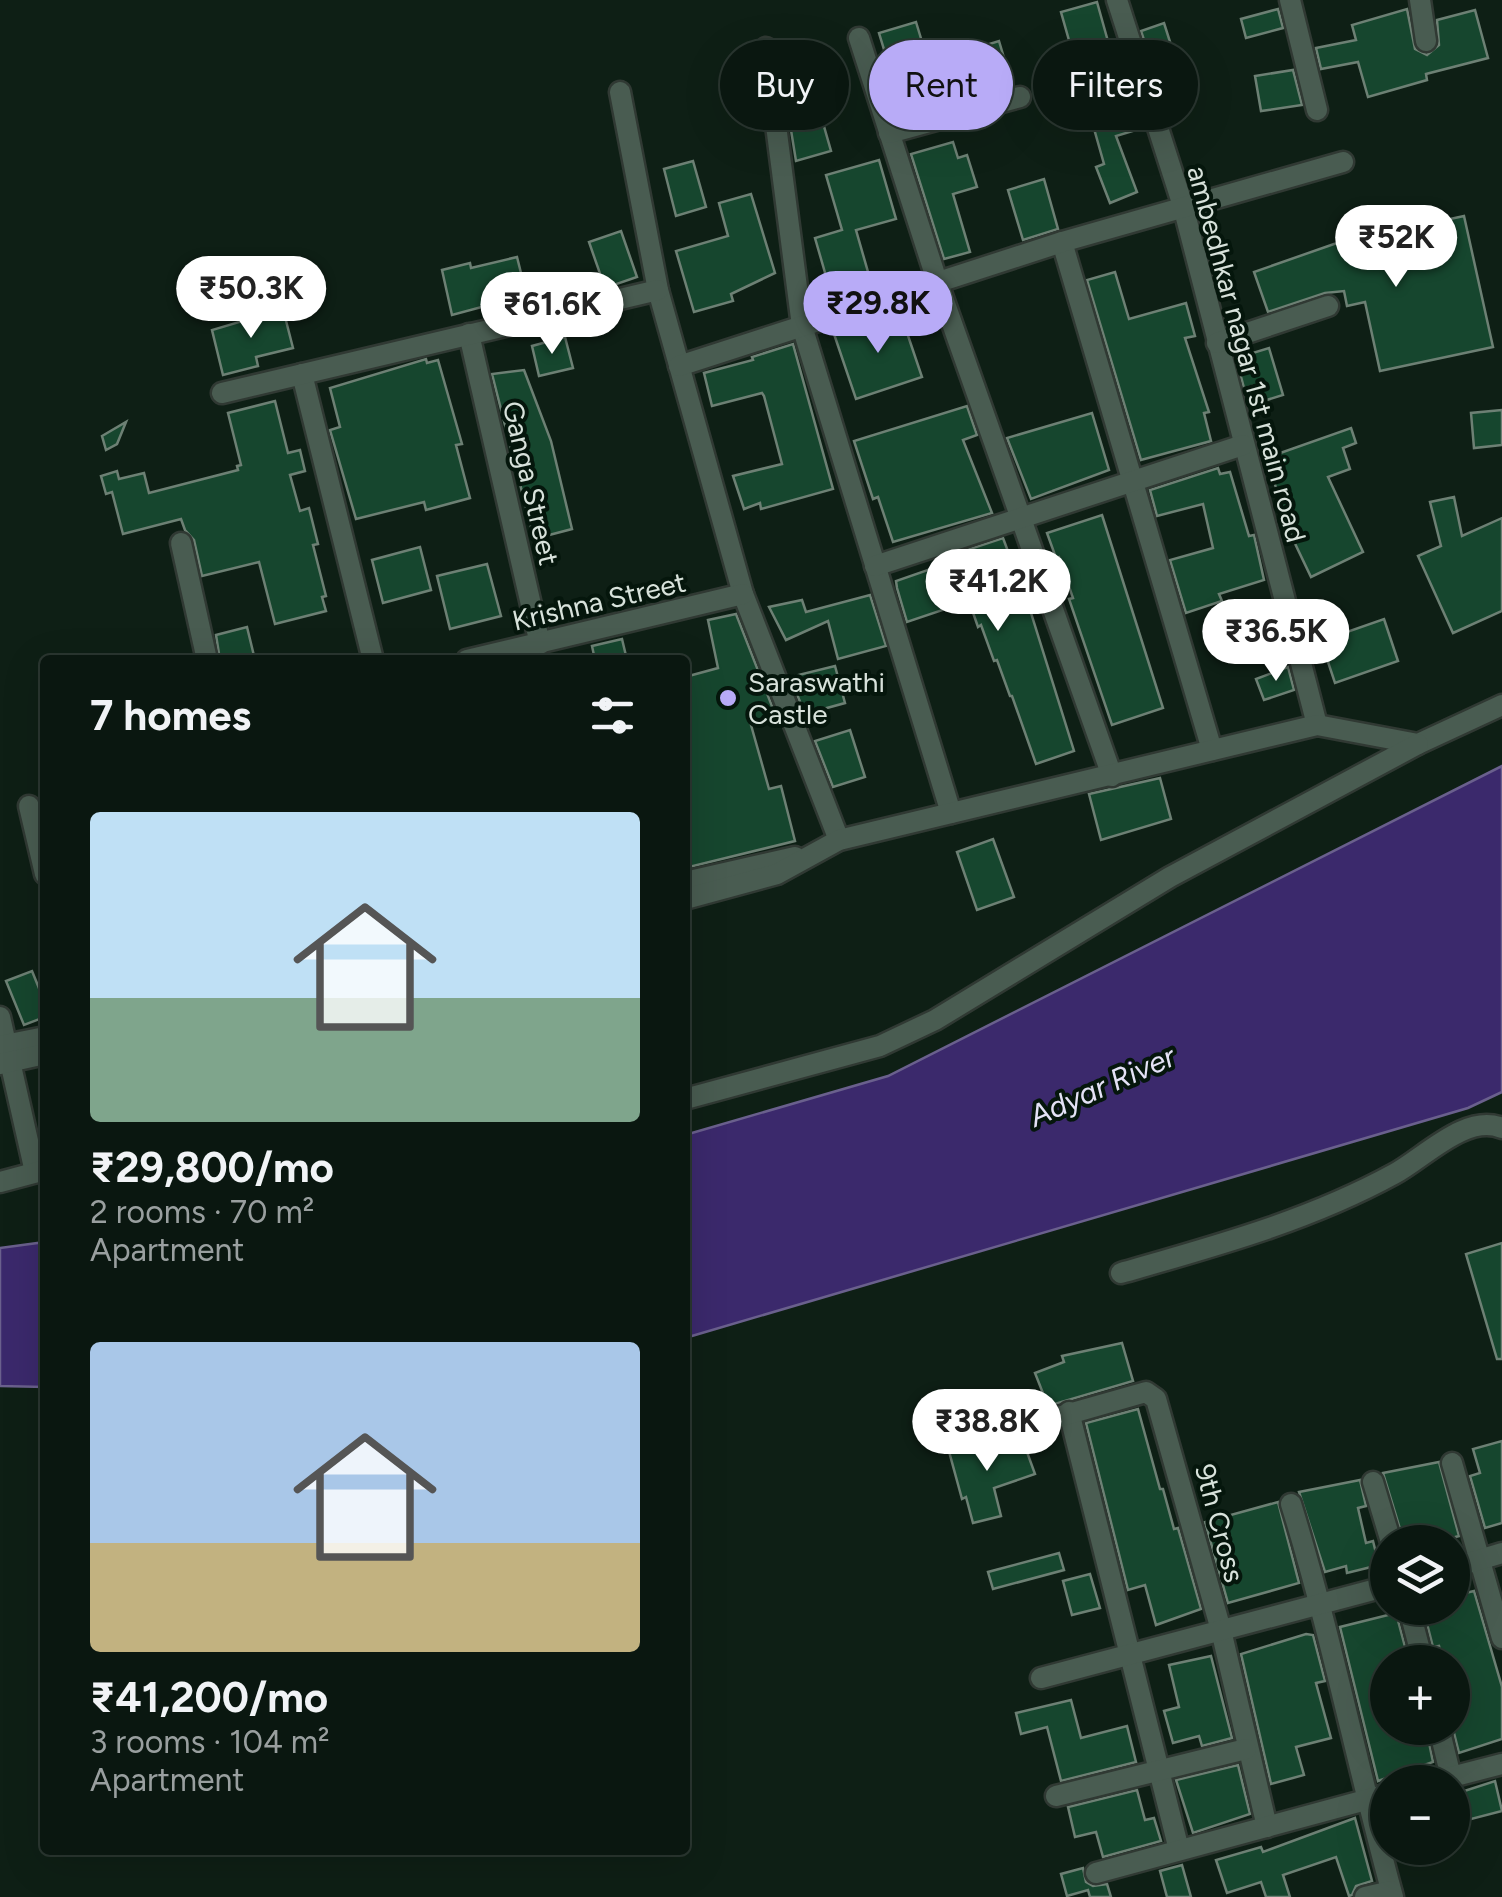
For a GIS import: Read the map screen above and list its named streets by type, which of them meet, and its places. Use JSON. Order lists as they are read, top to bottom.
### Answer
{
  "streets": {
    "street": [
      "ambedhkar nagar 1st main road",
      "Ganga Street",
      "Krishna Street",
      "9th Cross"
    ]
  },
  "crossings": [
    ["Ganga Street", "Krishna Street"]
  ],
  "water": ["Adyar River"],
  "places": ["Saraswathi Castle"],
  "page": {
    "chip": ["Buy", "Rent", "Filters"],
    "price": [
      "₹52K",
      "₹50.3K",
      "₹29.8K",
      "₹61.6K",
      "₹41.2K",
      "₹36.5K",
      "₹38.8K"
    ],
    "heading": "7 homes",
    "list": [
      {
        "name": "₹29,800/mo",
        "note": "2 rooms · 70 m² · Apartment"
      },
      {
        "name": "₹41,200/mo",
        "note": "3 rooms · 104 m² · Apartment"
      }
    ],
    "map_buttons": ["+", "−"]
  }
}
